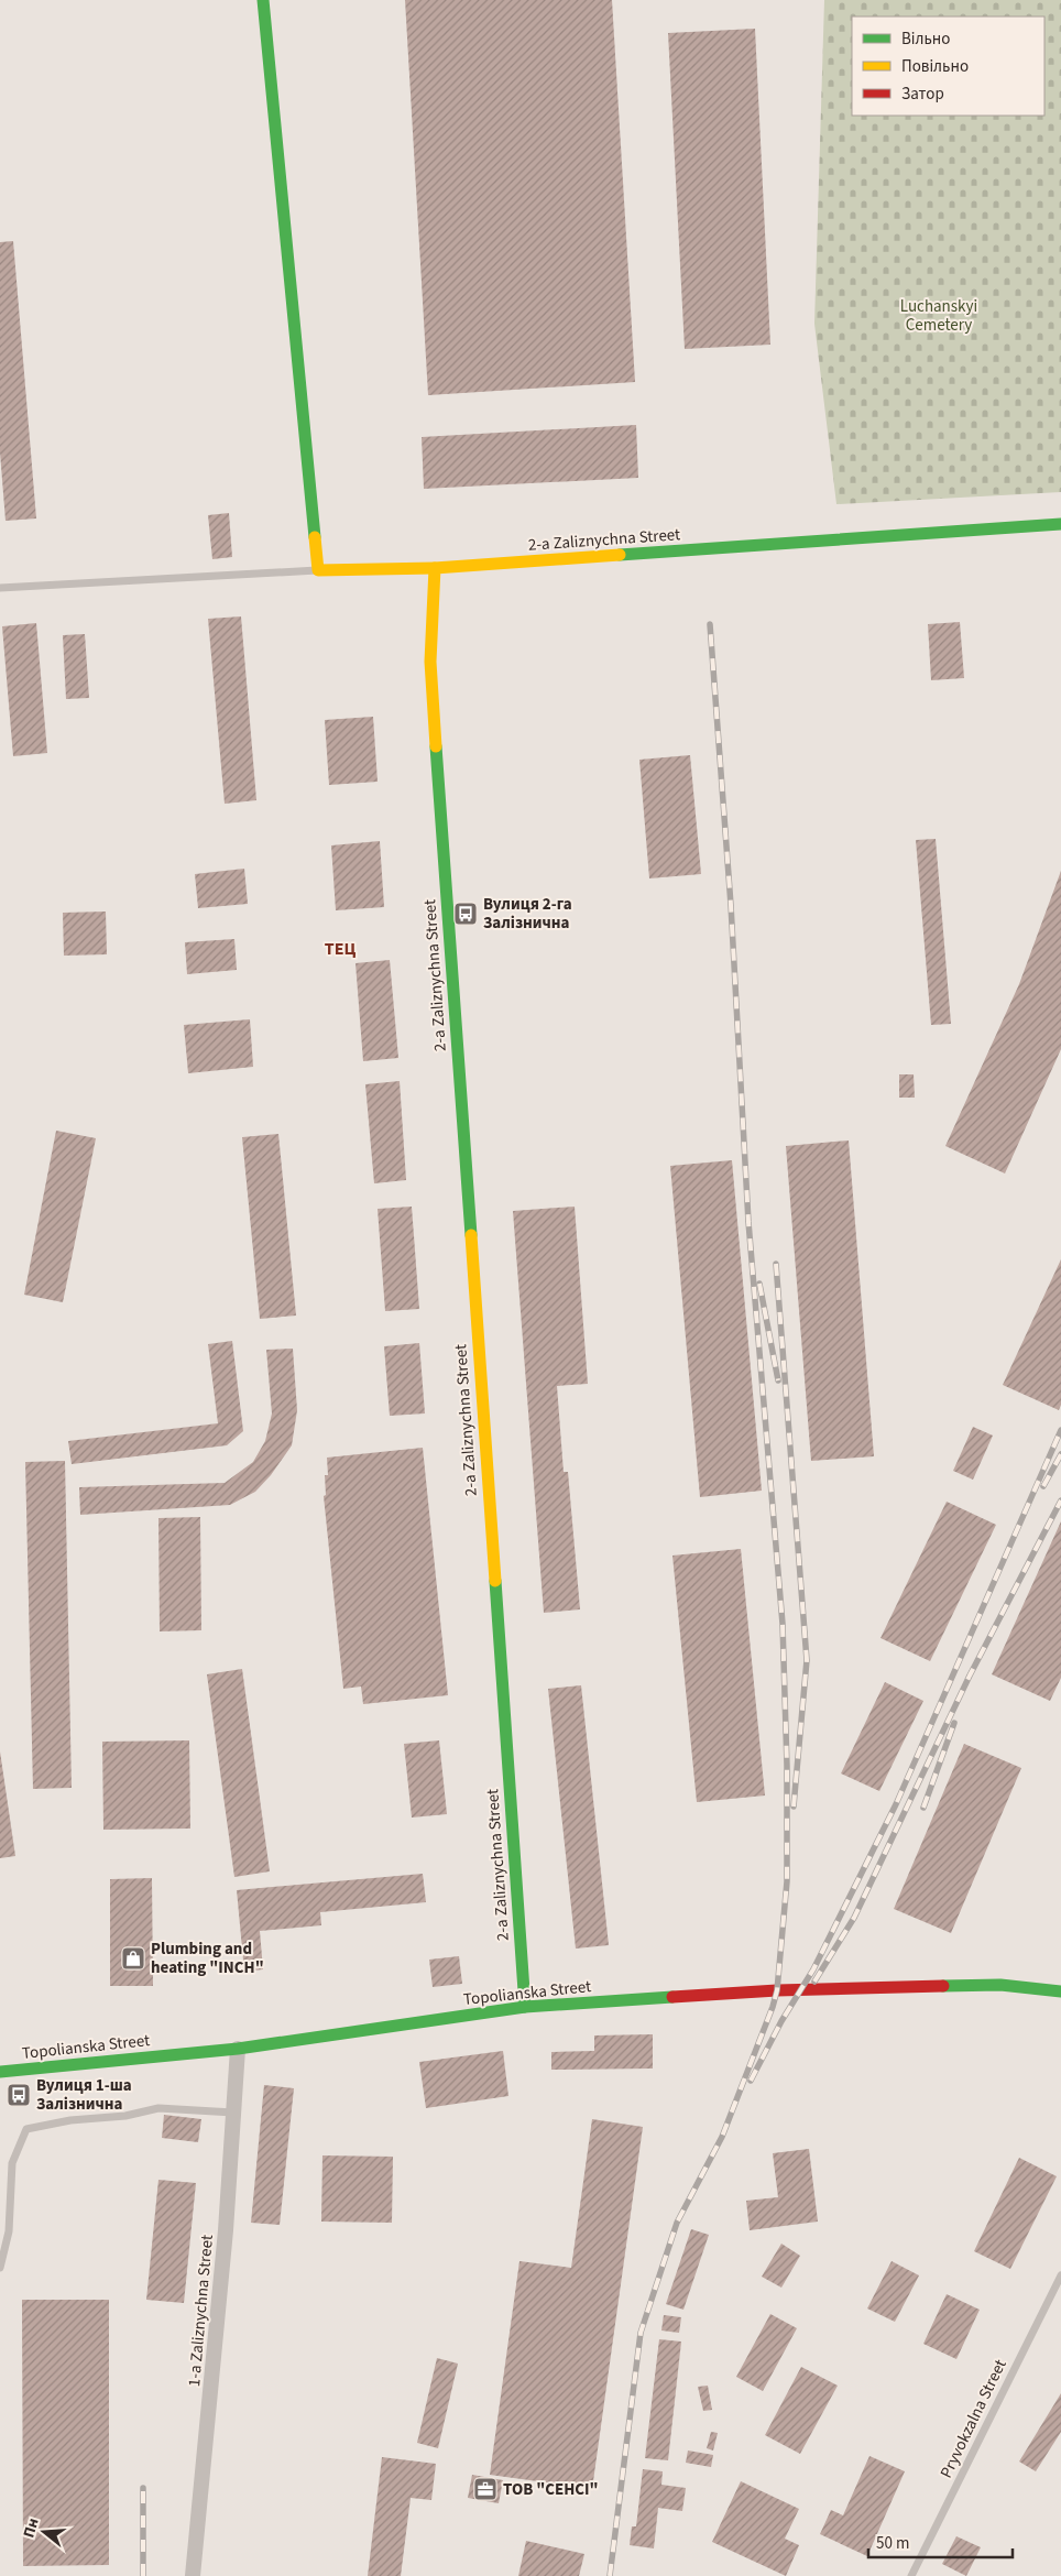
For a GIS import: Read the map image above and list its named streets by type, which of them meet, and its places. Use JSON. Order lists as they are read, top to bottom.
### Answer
{
  "streets": {
    "street": ["2-a Zaliznychna Street", "Topolianska Street", "1-a Zaliznychna Street"],
    "lane": ["Pryvokzalna Street"]
  },
  "crossings": [
    ["2-a Zaliznychna Street", "Topolianska Street"],
    ["Topolianska Street", "1-a Zaliznychna Street"]
  ],
  "districts": ["ТЕЦ"],
  "parks": ["Luchanskyi Cemetery"],
  "places": {
    "bus stop": ["Вулиця 2-га Залізнична", "Вулиця 1-ша Залізнична"],
    "shop": ["Plumbing and heating \"INCH\""],
    "office": ["ТОВ \"СЕНСІ\""]
  },
  "legend": ["Вільно", "Повільно", "Затор"],
  "scale_bar": "50 m",
  "north": "left"
}
